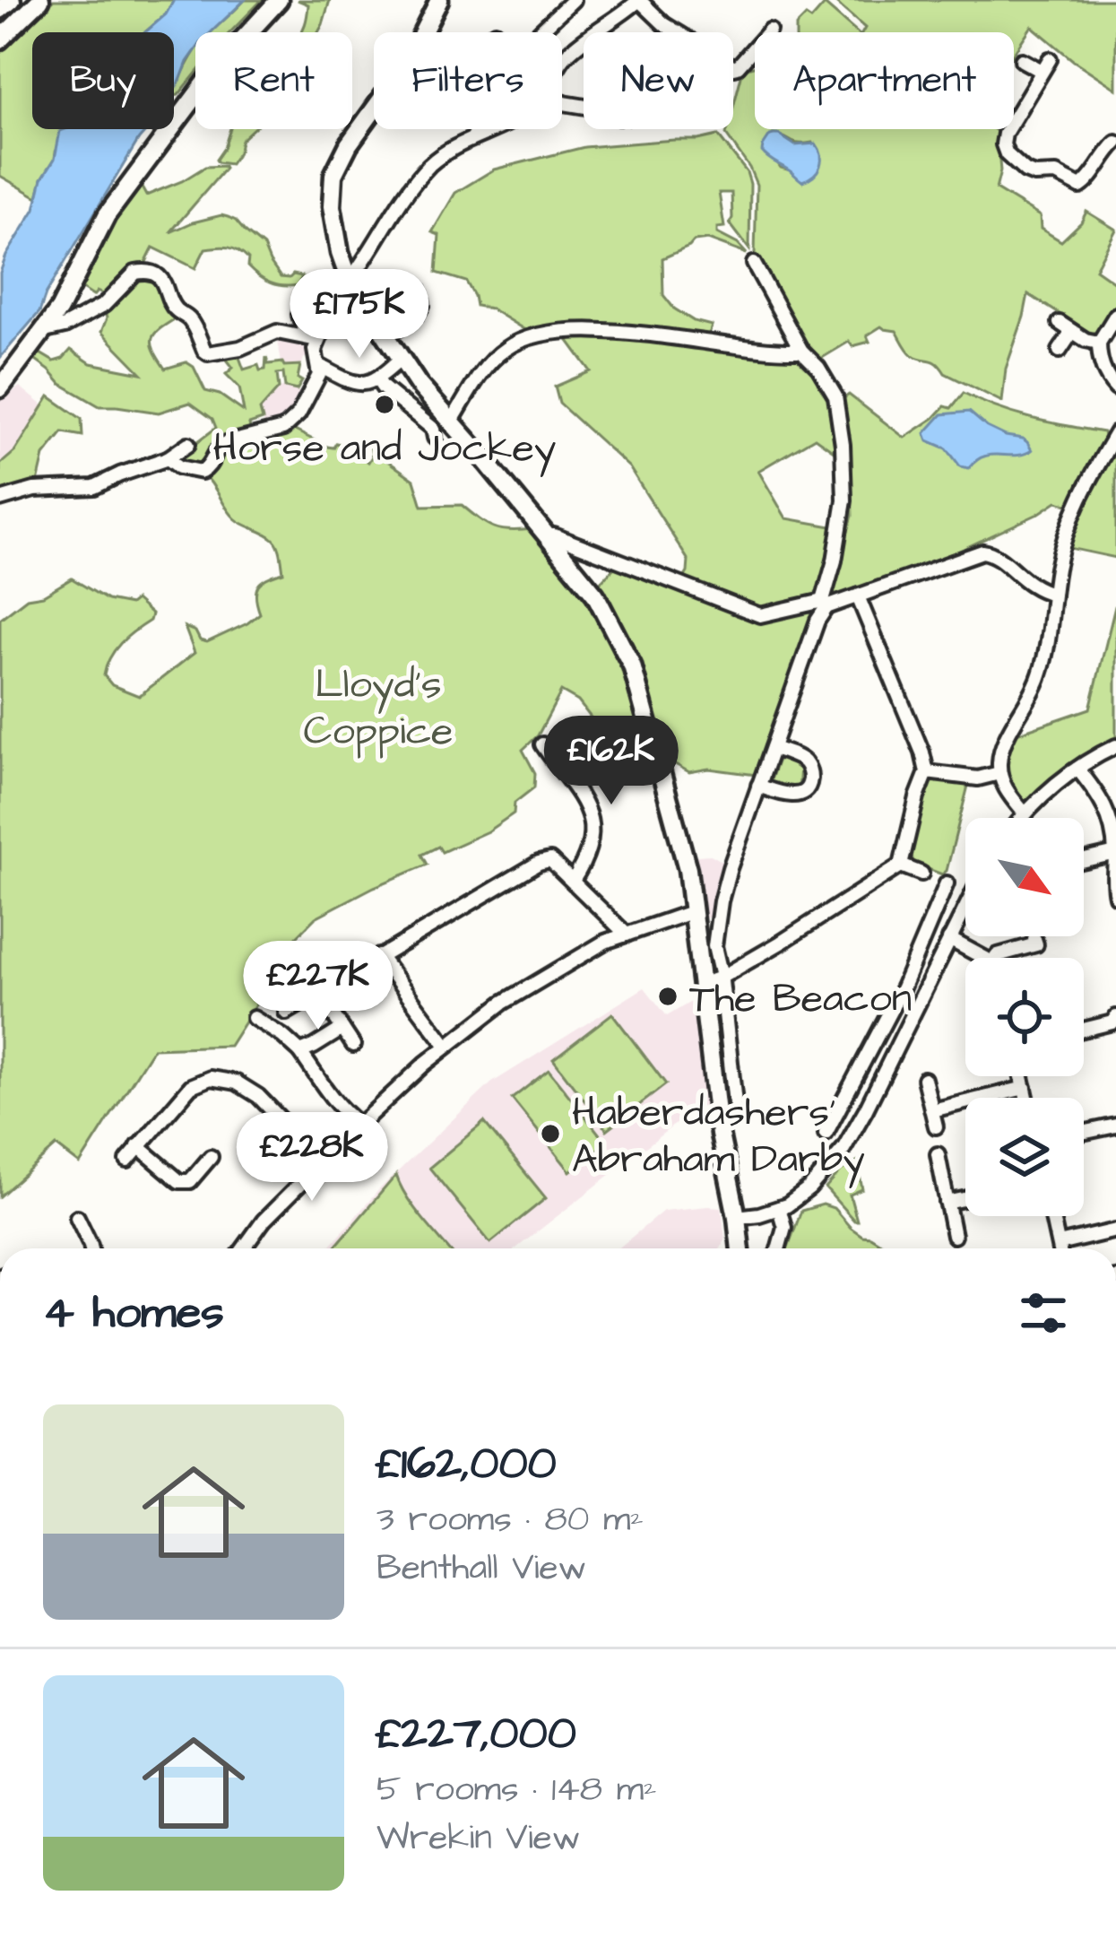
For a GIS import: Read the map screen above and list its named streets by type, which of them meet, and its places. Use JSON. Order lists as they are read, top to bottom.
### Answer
{
  "parks": ["Lloyd's Coppice"],
  "places": ["Horse and Jockey", "The Beacon", "Haberdashers' Abraham Darby"],
  "north": "bottom right",
  "page": {
    "chip": [
      "Buy",
      "Rent",
      "Filters",
      "New",
      "Apartment"
    ],
    "price": [
      "£175K",
      "£162K",
      "£227K",
      "£228K"
    ],
    "heading": "4 homes",
    "list": [
      {
        "name": "£162,000",
        "note": "3 rooms · 80 m² · Benthall View"
      },
      {
        "name": "£227,000",
        "note": "5 rooms · 148 m² · Wrekin View"
      }
    ]
  }
}
